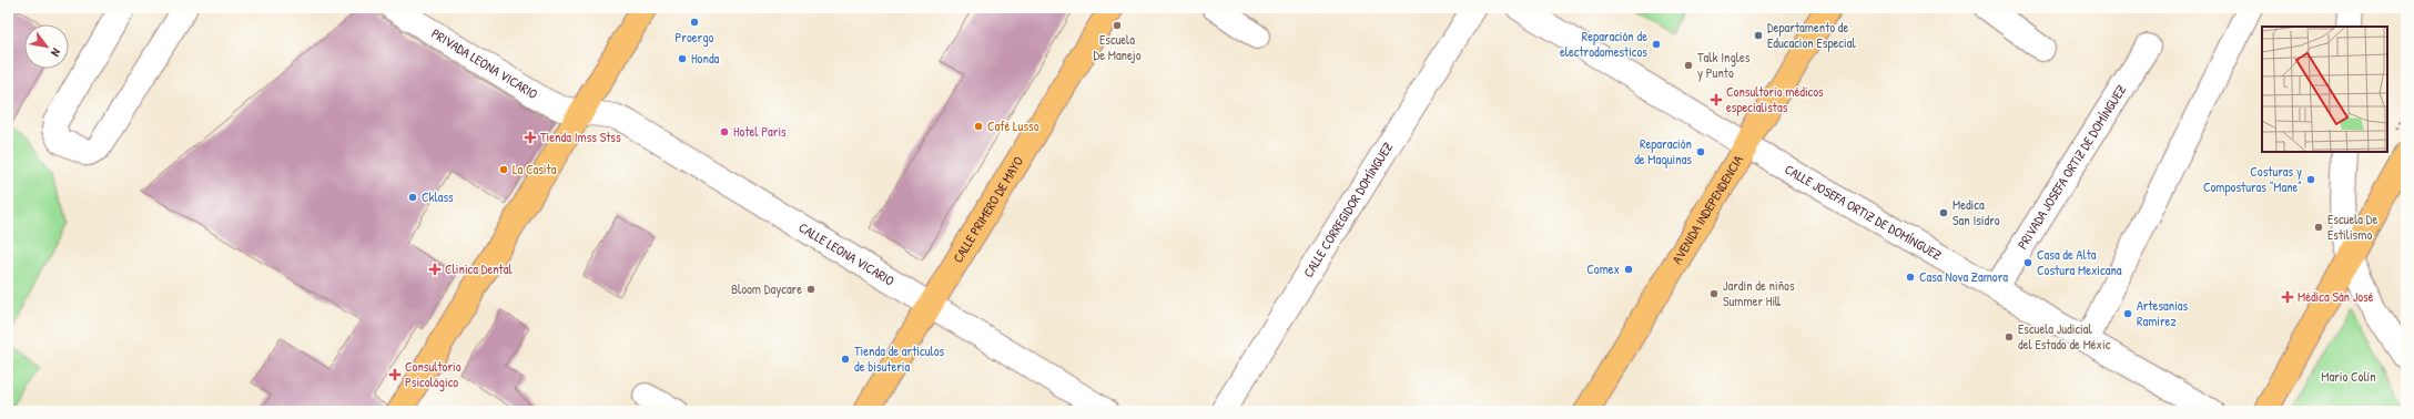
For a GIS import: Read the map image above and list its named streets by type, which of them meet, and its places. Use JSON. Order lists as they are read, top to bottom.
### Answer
{
  "streets": {
    "main road": ["CALLE PRIMERO DE MAYO", "AVENIDA INDEPENDENCIA"],
    "street": [
      "PRIVADA LEONA VICARIO",
      "PRIVADA JOSEFA ORTIZ DE DOMÍNGUEZ",
      "CALLE CORREGIDOR DOMÍNGUEZ",
      "CALLE JOSEFA ORTIZ DE DOMÍNGUEZ",
      "CALLE LEONA VICARIO"
    ]
  },
  "crossings": [
    ["PRIVADA LEONA VICARIO", "CALLE LEONA VICARIO"],
    ["PRIVADA JOSEFA ORTIZ DE DOMÍNGUEZ", "CALLE JOSEFA ORTIZ DE DOMÍNGUEZ"],
    ["CALLE PRIMERO DE MAYO", "CALLE LEONA VICARIO"],
    ["AVENIDA INDEPENDENCIA", "CALLE JOSEFA ORTIZ DE DOMÍNGUEZ"]
  ],
  "parks": ["Mario Colín"],
  "places": {
    "other": [
      "Proergo",
      "Escuela De Manejo",
      "Departamento de Educacion Especial",
      "Reparación de electrodomesticos",
      "Honda",
      "Talk Ingles y Punto",
      "Café Lusso",
      "Hotel Paris",
      "Reparación de Maquinas",
      "La Casita",
      "Costuras y Composturas \"Mane\"",
      "Cklass",
      "Medica San Isidro",
      "Escuela De Estilismo",
      "Casa de Alta Costura Mexicana",
      "Comex",
      "Casa Nova Zamora",
      "Bloom Daycare",
      "Jardín de niños Summer Hill",
      "Artesanias Ramirez",
      "Escuela Judicial del Estado de Méxic",
      "Tienda de articulos de bisuteria"
    ],
    "health": [
      "Consultorio médicos especialistas",
      "Tienda Imss Stss",
      "Clinica Dental",
      "Médica Sán José",
      "Consultorio Psicológico"
    ]
  },
  "north": "bottom right"
}
